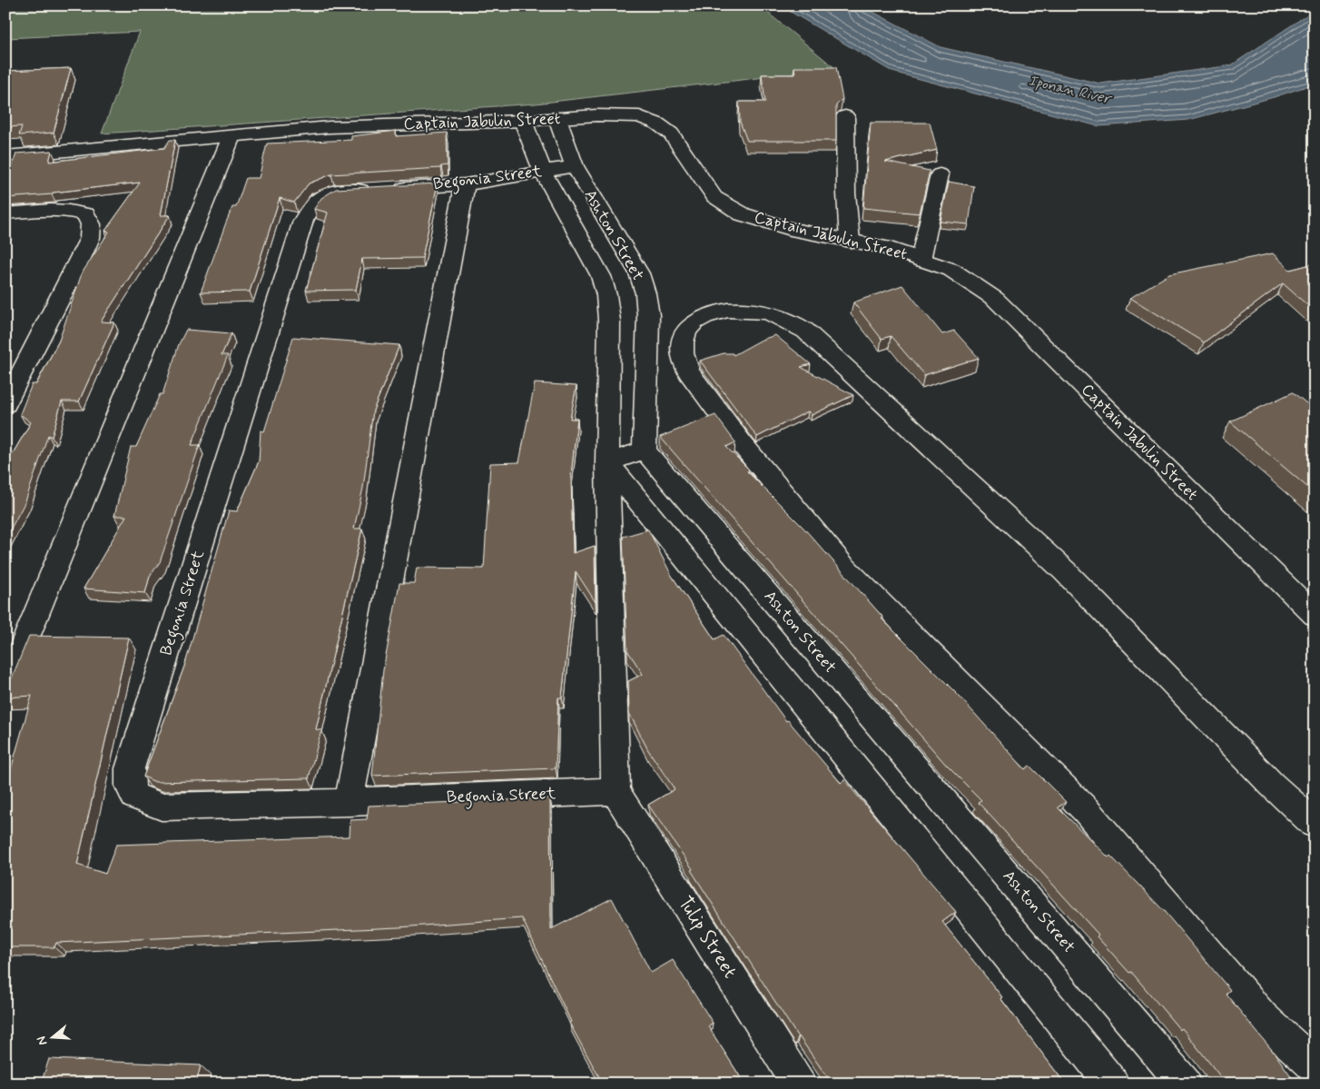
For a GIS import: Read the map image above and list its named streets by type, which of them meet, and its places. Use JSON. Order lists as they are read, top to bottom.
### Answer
{
  "streets": {
    "street": [
      "Captain Jabulin Street",
      "Begonia Street",
      "Ashton Street",
      "Tulip Street"
    ]
  },
  "crossings": [
    ["Captain Jabulin Street", "Ashton Street"],
    ["Begonia Street", "Ashton Street"],
    ["Begonia Street", "Tulip Street"],
    ["Ashton Street", "Tulip Street"]
  ],
  "water": ["Iponan River"],
  "north": "left"
}
